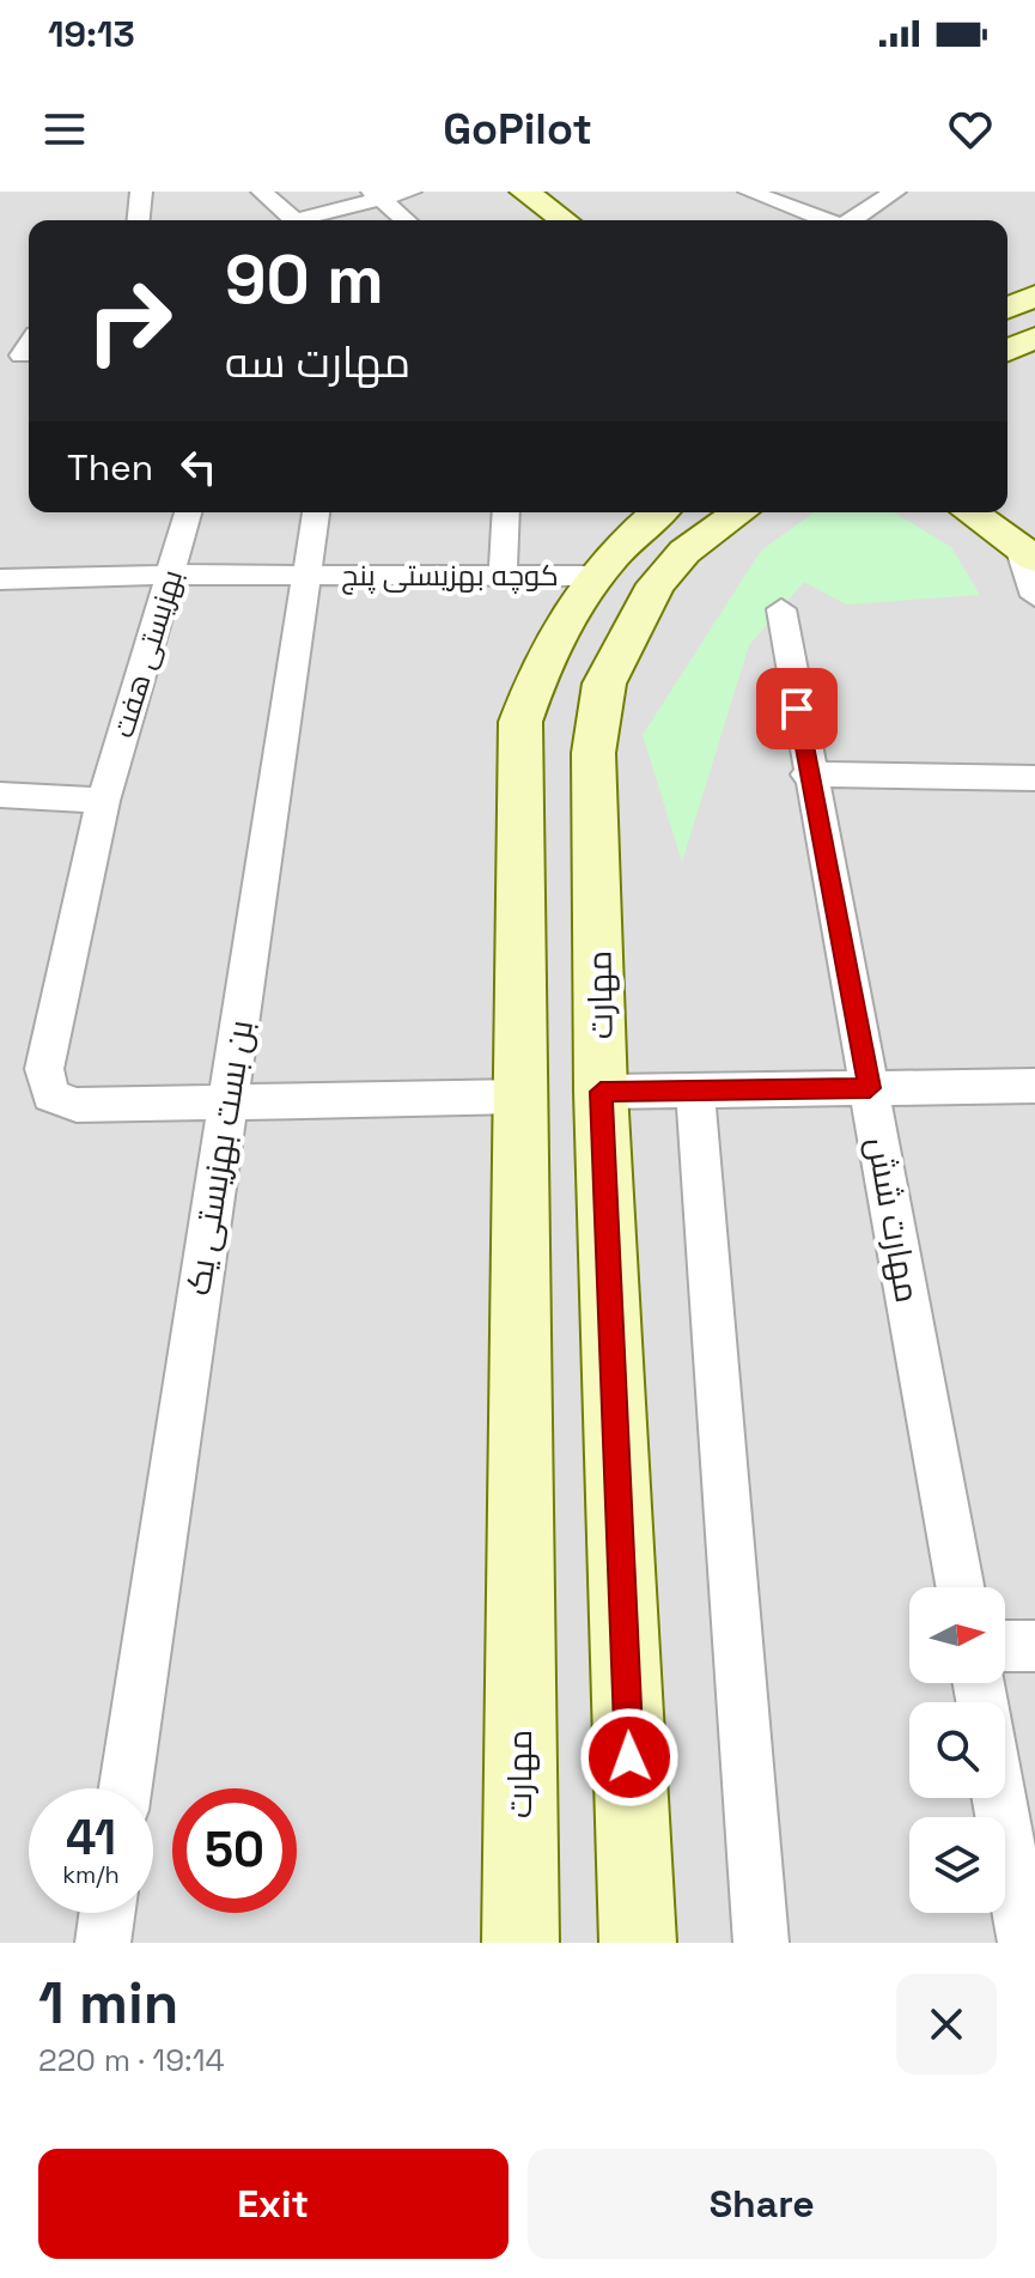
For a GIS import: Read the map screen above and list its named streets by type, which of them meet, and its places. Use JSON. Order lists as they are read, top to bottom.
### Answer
{
  "streets": {
    "main road": ["مهارت"],
    "street": [
      "کوچه بهزیستی پنج",
      "بهزیستی هفت",
      "بن بست بهزیستی یک",
      "مهارت شش"
    ]
  },
  "crossings": [
    ["کوچه بهزیستی پنج", "بهزیستی هفت"],
    ["کوچه بهزیستی پنج", "مهارت"],
    ["کوچه بهزیستی پنج", "بن بست بهزیستی یک"],
    ["بهزیستی هفت", "بن بست بهزیستی یک"]
  ],
  "north": "right",
  "page": {
    "status": "19:13",
    "header": "GoPilot",
    "turn": ["90 m", "مهارت سه"],
    "then": "Then",
    "speed": "41 km/h",
    "limit": "50",
    "heading": ["1 min", "220 m · 19:14"],
    "buttons": ["Exit", "Share"]
  }
}
